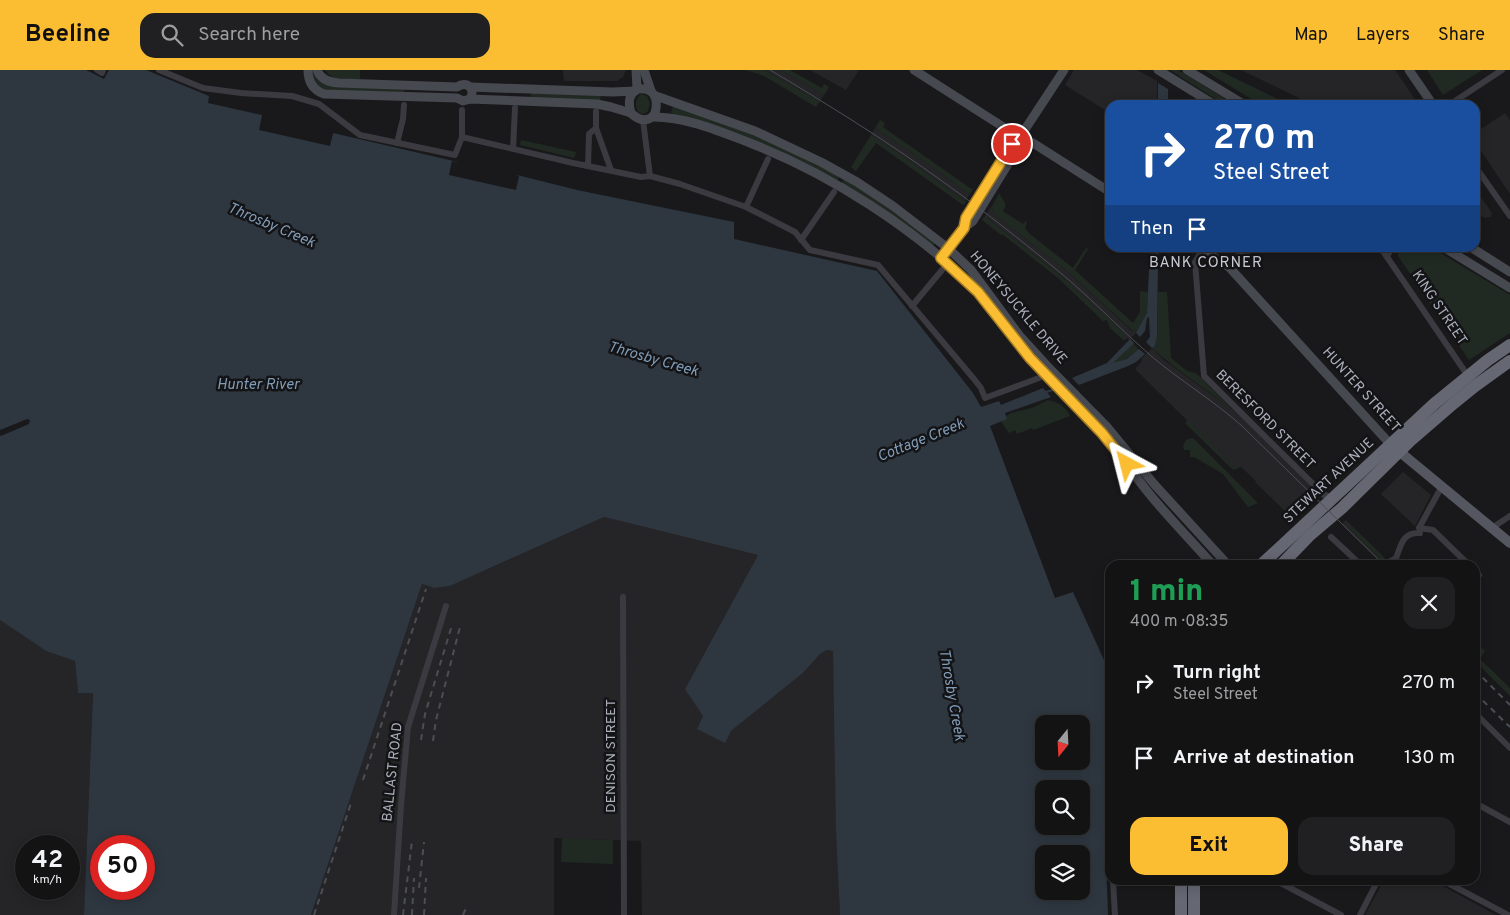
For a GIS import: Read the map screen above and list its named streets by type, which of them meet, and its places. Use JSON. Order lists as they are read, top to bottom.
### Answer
{
  "streets": {
    "highway": ["STEWART AVENUE"],
    "main road": ["HONEYSUCKLE DRIVE", "HUNTER STREET"],
    "street": [
      "KING STREET",
      "BERESFORD STREET",
      "DENISON STREET",
      "BALLAST ROAD"
    ]
  },
  "crossings": [
    ["KING STREET", "STEWART AVENUE"],
    ["HUNTER STREET", "STEWART AVENUE"],
    ["BERESFORD STREET", "STEWART AVENUE"]
  ],
  "districts": ["BANK CORNER"],
  "water": ["Throsby Creek", "Hunter River", "Cottage Creek"],
  "north": "bottom",
  "page": {
    "header": "Beeline",
    "search": "Search here",
    "nav": ["Map", "Layers", "Share"],
    "turn": ["270 m", "Steel Street"],
    "then": "Then",
    "heading": ["1 min", "400 m · 08:35"],
    "list": [
      {
        "name": "Turn right",
        "note": "Steel Street",
        "value": "270 m"
      },
      {
        "name": "Arrive at destination",
        "value": "130 m"
      }
    ],
    "buttons": ["Exit", "Share"],
    "speed": "42 km/h",
    "limit": "50"
  }
}
